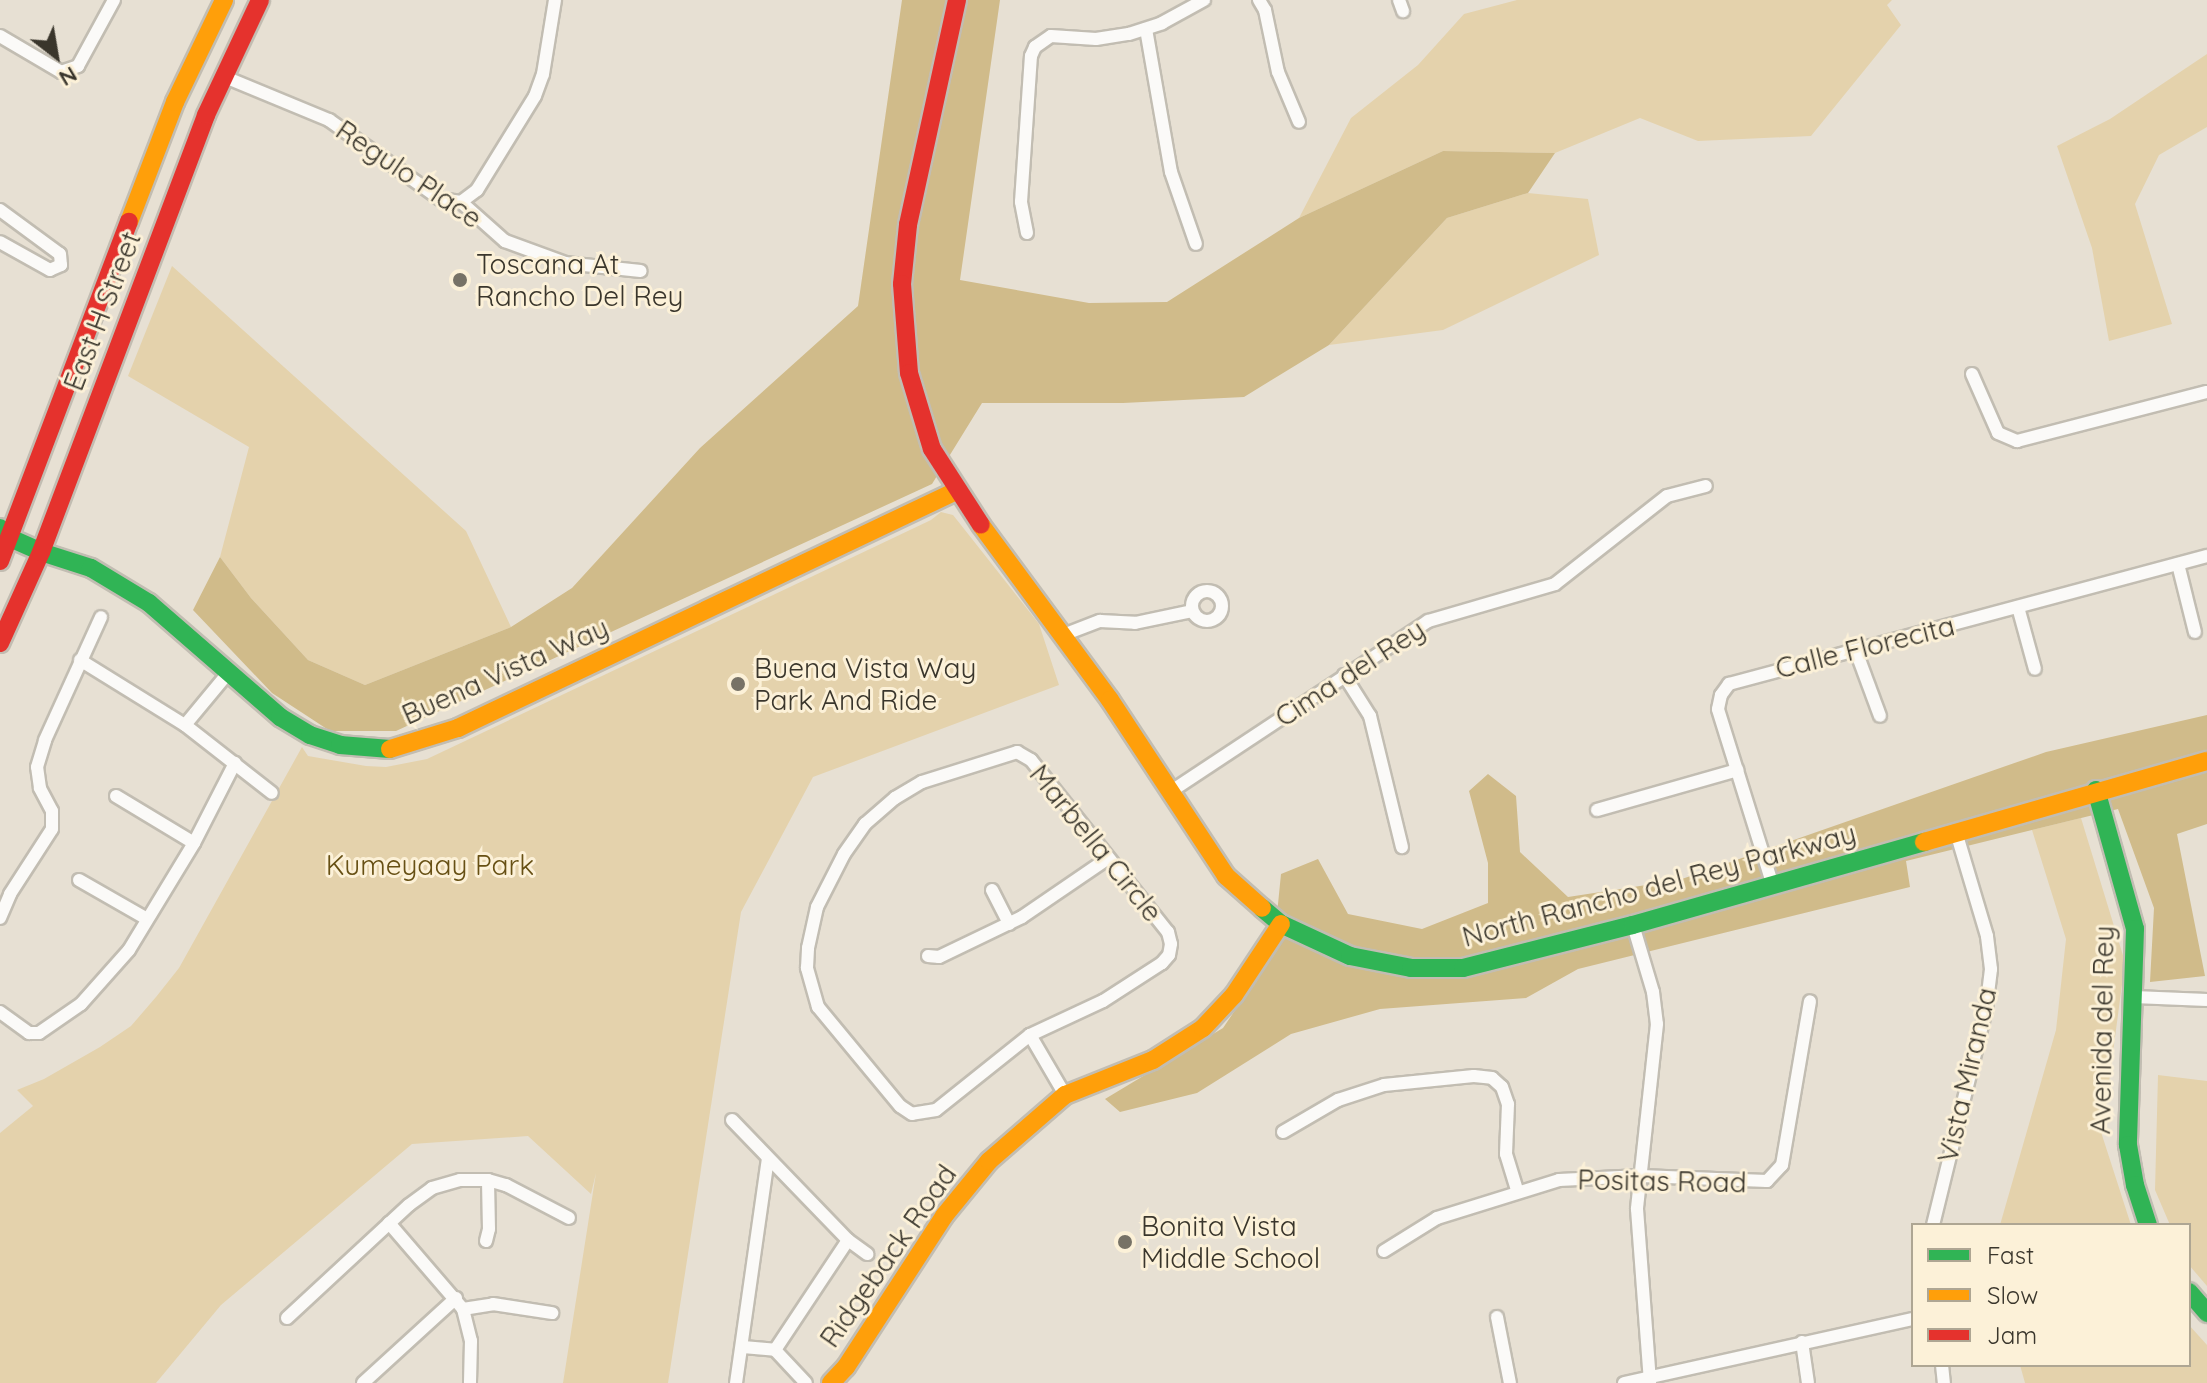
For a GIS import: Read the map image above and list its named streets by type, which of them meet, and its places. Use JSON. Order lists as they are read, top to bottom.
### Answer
{
  "streets": {
    "street": [
      "Regulo Place",
      "East H Street",
      "Calle Florecita",
      "Buena Vista Way",
      "Cima del Rey",
      "Marbella Circle",
      "North Rancho del Rey Parkway",
      "Avenida del Rey",
      "Vista Miranda",
      "Positas Road",
      "Ridgeback Road"
    ]
  },
  "crossings": [
    ["Regulo Place", "East H Street"],
    ["East H Street", "Buena Vista Way"],
    ["Calle Florecita", "North Rancho del Rey Parkway"],
    ["Buena Vista Way", "North Rancho del Rey Parkway"],
    ["Cima del Rey", "North Rancho del Rey Parkway"],
    ["North Rancho del Rey Parkway", "Avenida del Rey"],
    ["North Rancho del Rey Parkway", "Vista Miranda"],
    ["North Rancho del Rey Parkway", "Ridgeback Road"]
  ],
  "parks": ["Kumeyaay Park"],
  "places": ["Toscana At Rancho Del Rey", "Buena Vista Way Park And Ride", "Bonita Vista Middle School"],
  "legend": ["Fast", "Slow", "Jam"],
  "north": "bottom right"
}
